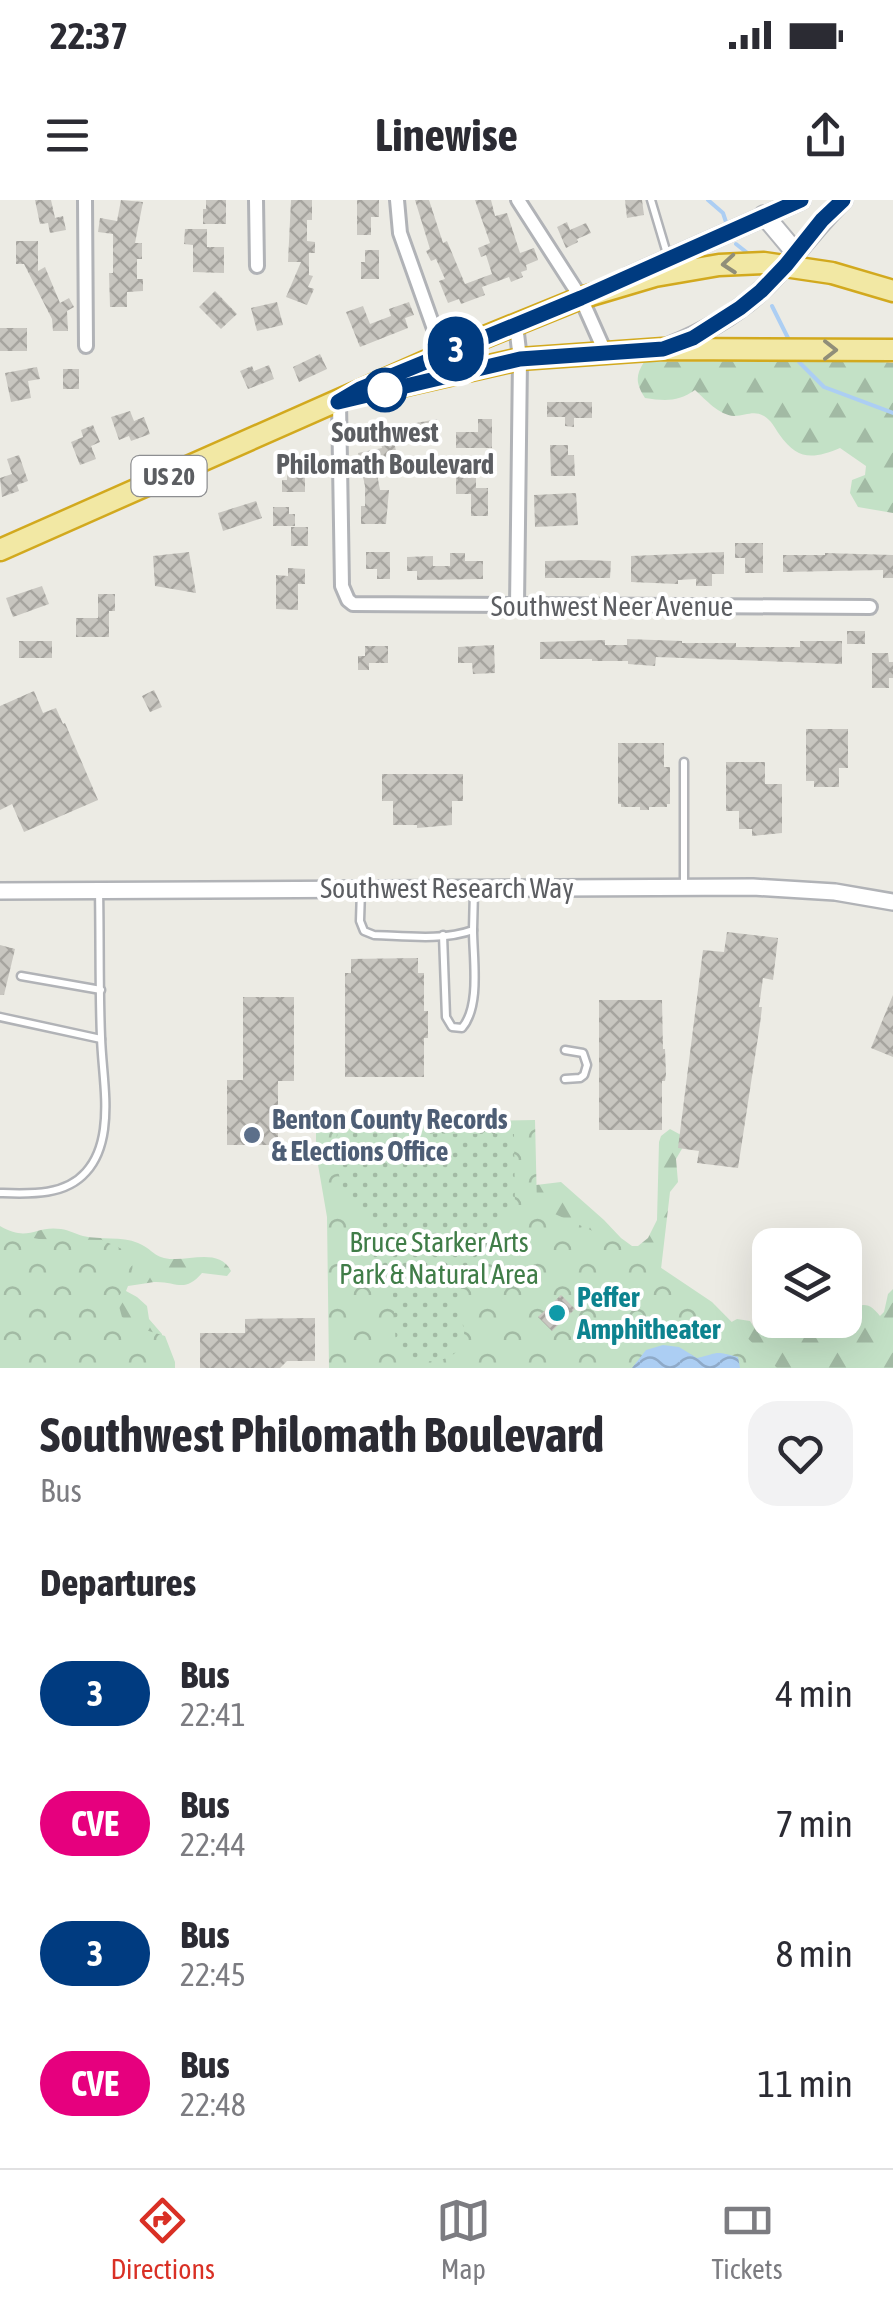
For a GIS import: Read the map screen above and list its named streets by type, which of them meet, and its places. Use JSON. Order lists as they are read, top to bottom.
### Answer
{
  "streets": {
    "highway": ["US 20"],
    "street": ["Southwest Neer Avenue", "Southwest Research Way"]
  },
  "crossings": [
    ["US 20", "Southwest Neer Avenue"]
  ],
  "parks": ["Bruce Starker Arts Park & Natural Area"],
  "places": ["Southwest Philomath Boulevard", "Benton County Records & Elections Office", "Peffer Amphitheater"],
  "lines": ["bus line 3"],
  "page": {
    "status": "22:37",
    "header": "Linewise",
    "on_map": "3",
    "heading": [
      ["Southwest Philomath Boulevard", "Bus"],
      "Departures"
    ],
    "list": [
      {
        "mark": "3",
        "name": "Bus",
        "note": "22:41",
        "value": "4 min"
      },
      {
        "mark": "CVE",
        "name": "Bus",
        "note": "22:44",
        "value": "7 min"
      },
      {
        "mark": "3",
        "name": "Bus",
        "note": "22:45",
        "value": "8 min"
      },
      {
        "mark": "CVE",
        "name": "Bus",
        "note": "22:48",
        "value": "11 min"
      }
    ],
    "tabs": ["Directions", "Map", "Tickets"]
  }
}
